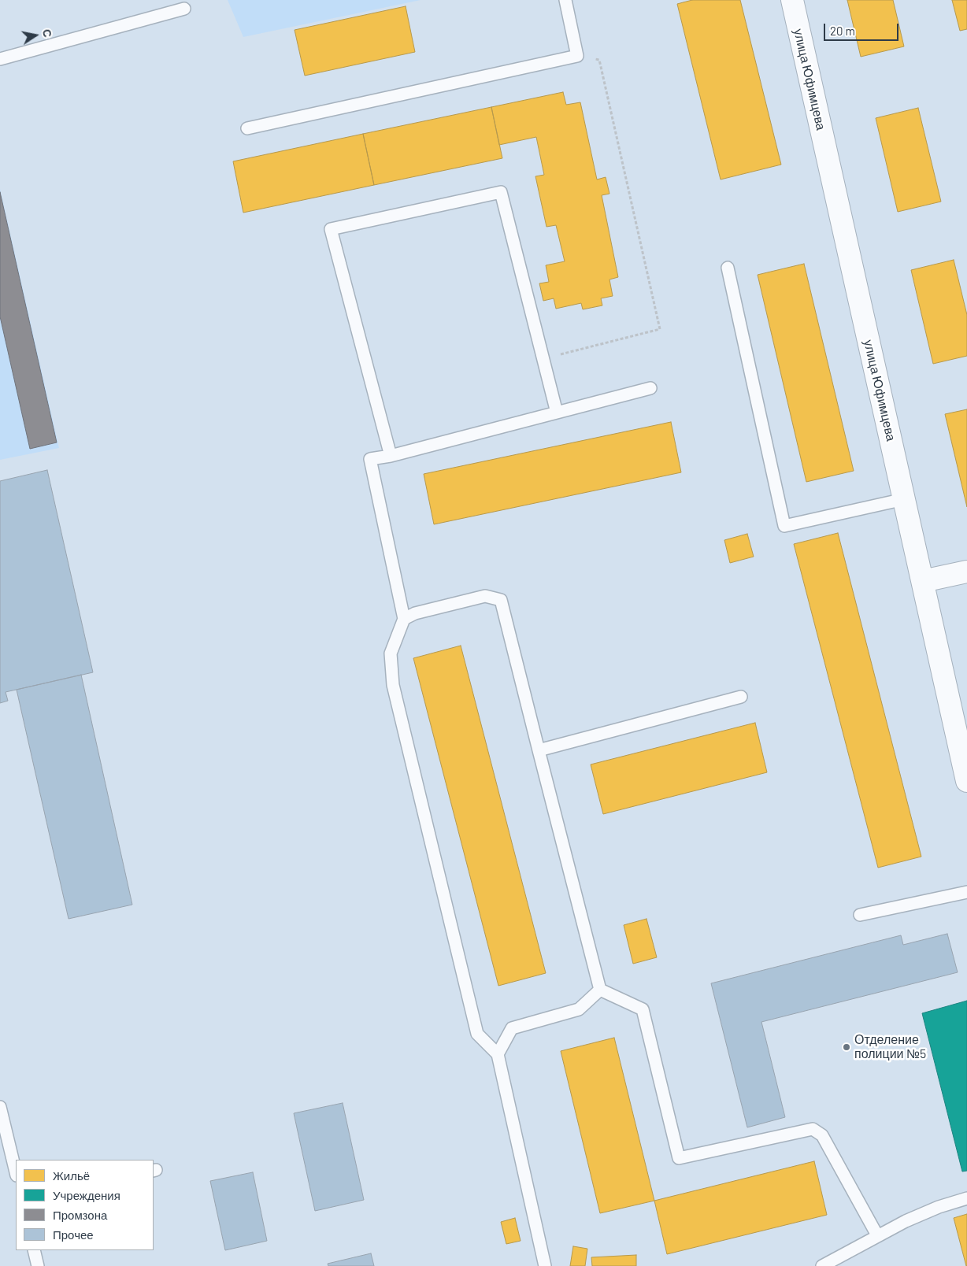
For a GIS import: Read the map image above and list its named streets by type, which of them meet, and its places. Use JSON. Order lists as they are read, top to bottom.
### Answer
{
  "streets": {
    "street": ["улица Юфимцева"]
  },
  "places": ["Отделение полиции №5"],
  "legend": [
    "Жильё",
    "Учреждения",
    "Промзона",
    "Прочее"
  ],
  "scale_bar": "20 m",
  "north": "right"
}
